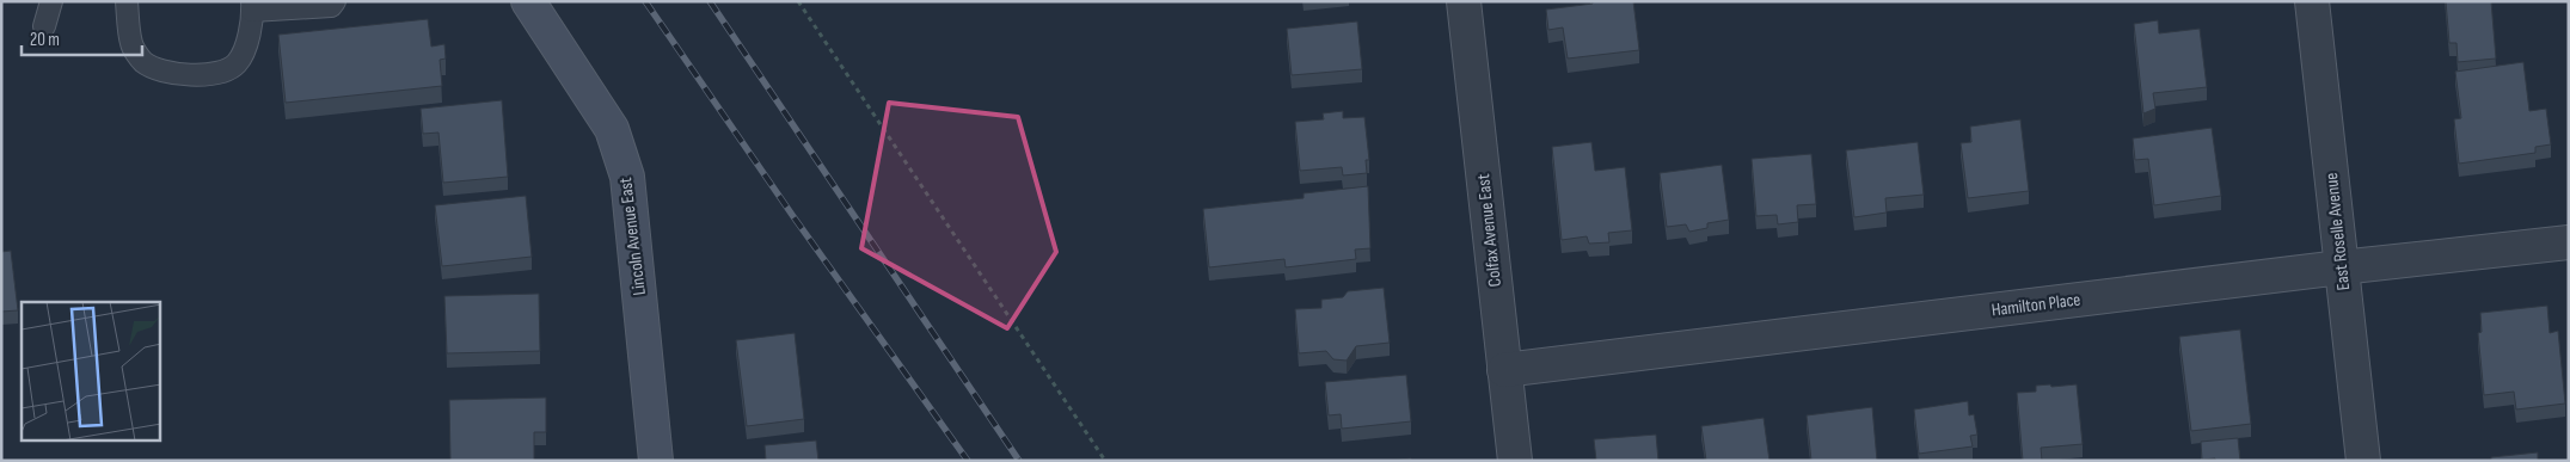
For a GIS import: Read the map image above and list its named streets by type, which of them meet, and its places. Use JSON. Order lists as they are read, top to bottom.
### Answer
{
  "streets": {
    "street": [
      "Colfax Avenue East",
      "East Roselle Avenue",
      "Lincoln Avenue East",
      "Hamilton Place"
    ]
  },
  "crossings": [
    ["Colfax Avenue East", "Hamilton Place"],
    ["East Roselle Avenue", "Hamilton Place"]
  ],
  "scale_bar": "20 m"
}
